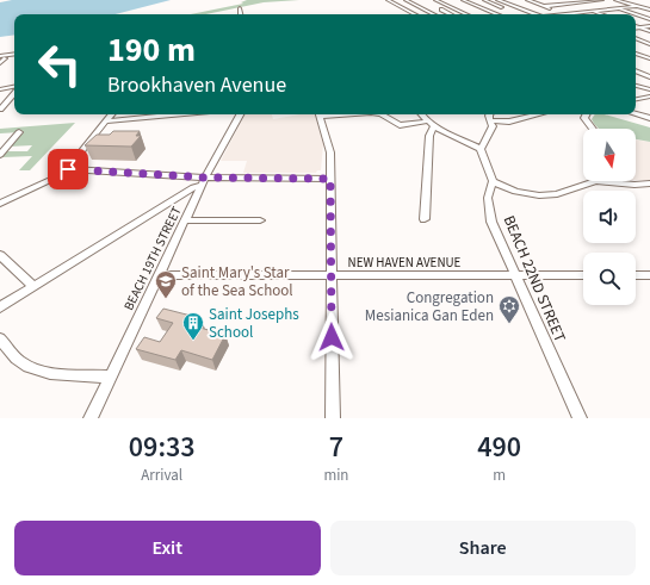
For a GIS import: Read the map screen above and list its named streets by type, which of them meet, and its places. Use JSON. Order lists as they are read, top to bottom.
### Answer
{
  "streets": {
    "street": ["BEACH 19TH STREET", "NEW HAVEN AVENUE", "BEACH 22ND STREET"]
  },
  "crossings": [
    ["BEACH 19TH STREET", "NEW HAVEN AVENUE"],
    ["NEW HAVEN AVENUE", "BEACH 22ND STREET"]
  ],
  "places": {
    "school or university": ["Saint Mary's Star of the Sea School"],
    "synagogue": ["Congregation Mesianica Gan Eden"],
    "building": ["Saint Josephs School"]
  },
  "north": "bottom",
  "page": {
    "turn": ["190 m", "Brookhaven Avenue"],
    "eta": [
      "09:33",
      "Arrival",
      "7",
      "min",
      "490",
      "m"
    ],
    "buttons": ["Exit", "Share"]
  }
}
